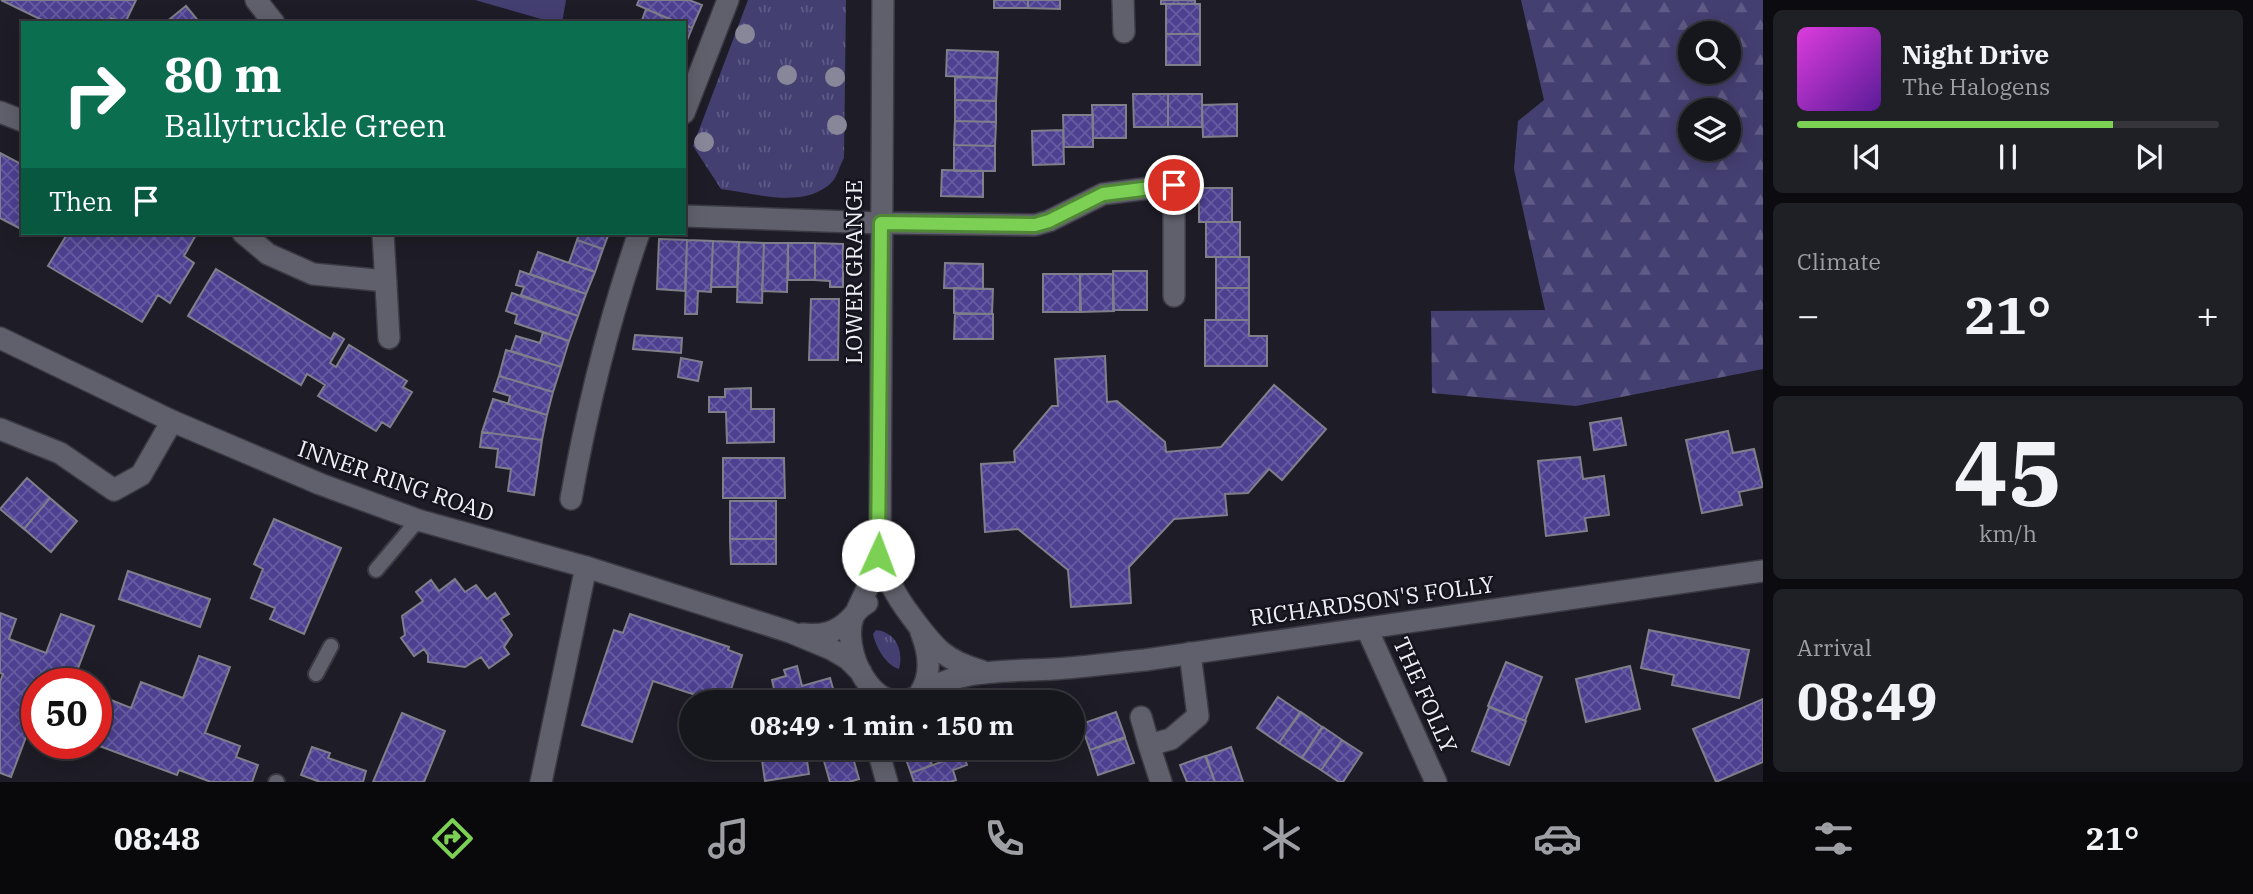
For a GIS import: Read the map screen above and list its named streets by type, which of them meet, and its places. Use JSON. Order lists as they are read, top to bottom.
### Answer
{
  "streets": {
    "main road": [
      "LOWER GRANGE",
      "INNER RING ROAD",
      "RICHARDSON'S FOLLY",
      "THE FOLLY"
    ]
  },
  "crossings": [
    ["RICHARDSON'S FOLLY", "THE FOLLY"]
  ],
  "page": {
    "turn": ["80 m", "Ballytruckle Green"],
    "song": ["Night Drive", "The Halogens"],
    "then": "Then",
    "tile": [
      "Climate",
      ["45", "km/h"],
      ["Arrival", "08:49"]
    ],
    "heat": ["−", "21°", "+"],
    "limit": "50",
    "trip": "08:49 · 1 min · 150 m",
    "tabs": ["08:48", "21°"]
  }
}
